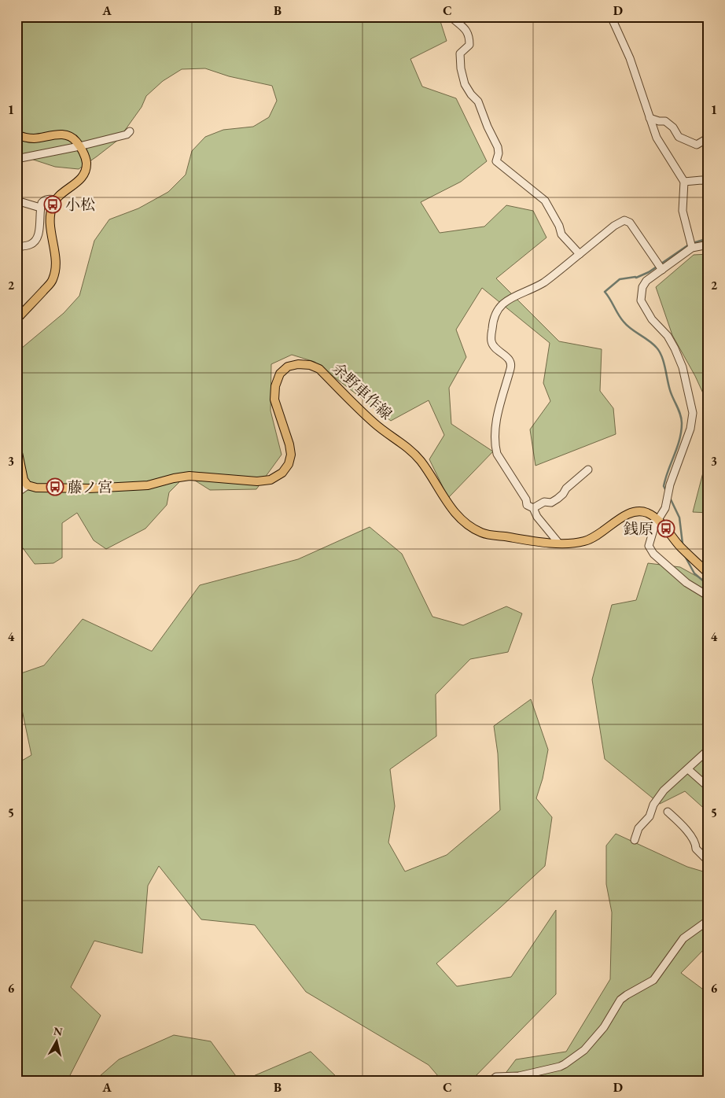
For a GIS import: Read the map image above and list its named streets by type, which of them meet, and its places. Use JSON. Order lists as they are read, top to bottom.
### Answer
{
  "streets": {
    "main road": ["余野車作線"]
  },
  "places": {
    "bus stop": ["小松", "藤ノ宮", "銭原"]
  },
  "north": "top",
  "grid": {
    "columns": [
      "A",
      "B",
      "C",
      "D"
    ],
    "rows": [
      "1",
      "2",
      "3",
      "4",
      "5",
      "6"
    ]
  }
}
